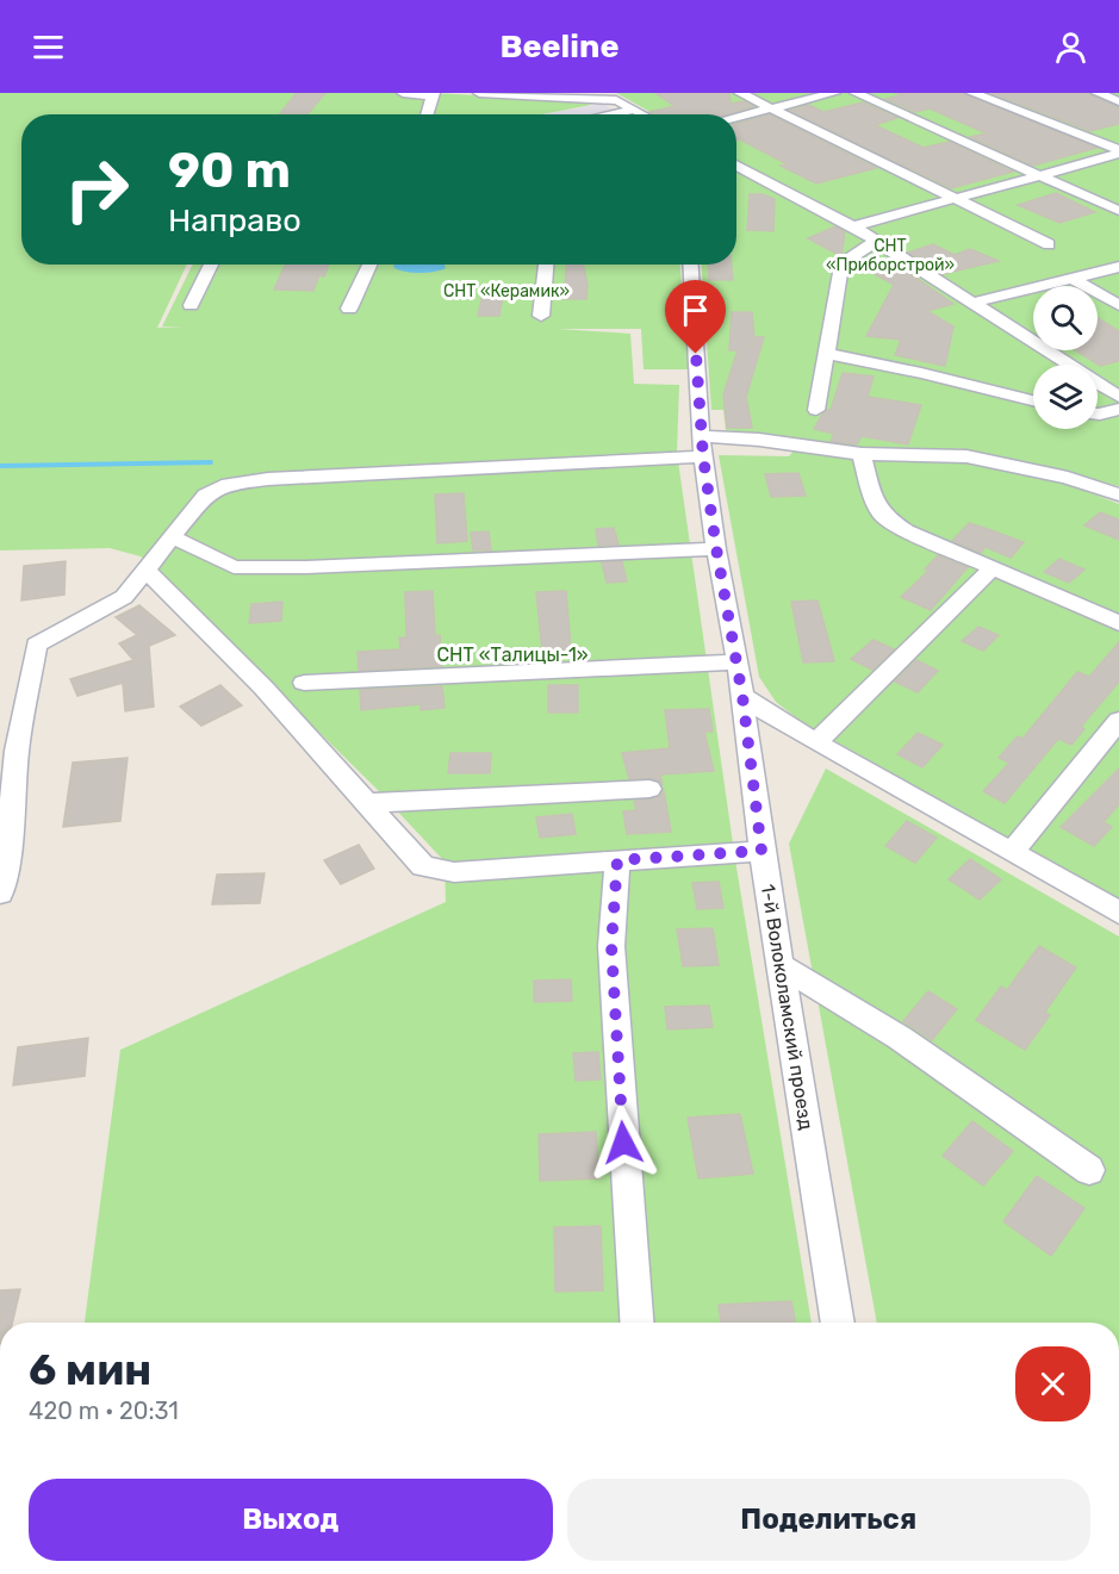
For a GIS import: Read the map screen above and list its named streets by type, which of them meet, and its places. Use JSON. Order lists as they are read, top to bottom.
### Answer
{
  "streets": {
    "street": ["1-й Волоколамский проезд"]
  },
  "parks": ["СНТ «Приборстрой»", "СНТ «Керамик»", "СНТ «Талицы-1»"],
  "page": {
    "header": "Beeline",
    "turn": ["90 m", "Направо"],
    "heading": ["6 мин", "420 m · 20:31"],
    "buttons": ["Выход", "Поделиться"]
  }
}
